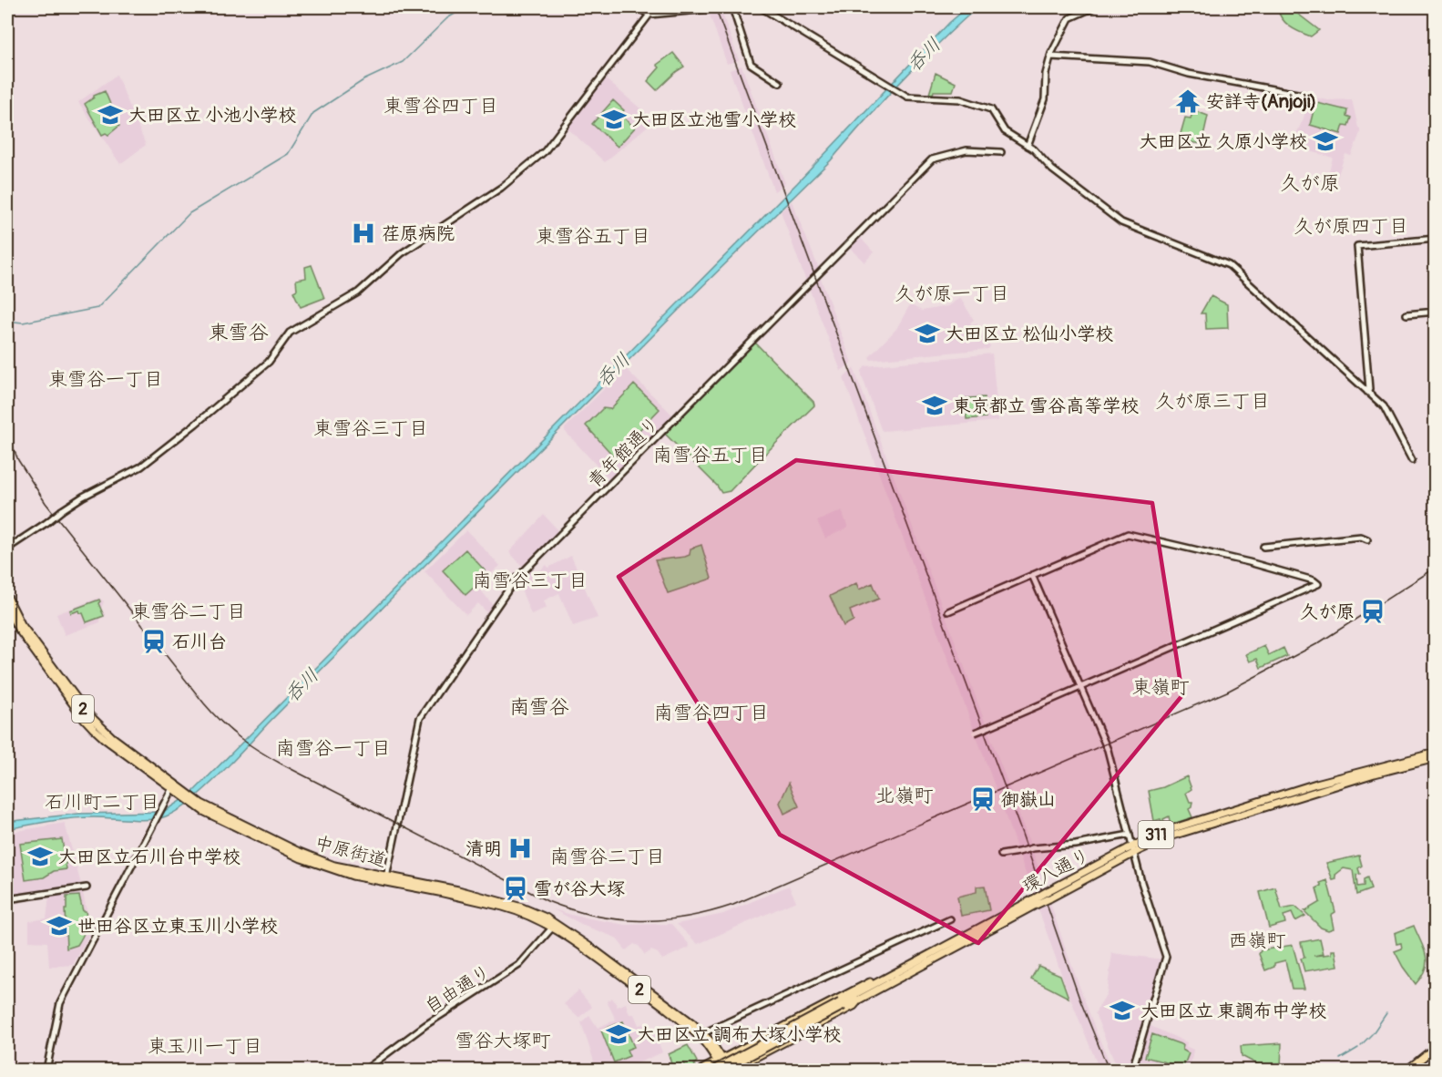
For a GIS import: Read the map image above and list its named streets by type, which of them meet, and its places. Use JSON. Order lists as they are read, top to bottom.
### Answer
{
  "streets": {
    "main road": [
      "2",
      "311",
      "中原街道",
      "環八通り"
    ],
    "street": ["青年館通り", "自由通り"]
  },
  "crossings": [
    ["青年館通り", "中原街道"],
    ["311", "中原街道"],
    ["311", "環八通り"],
    ["中原街道", "環八通り"],
    ["中原街道", "自由通り"]
  ],
  "districts": [
    "東雪谷四丁目",
    "久が原",
    "久が原四丁目",
    "東雪谷五丁目",
    "久が原一丁目",
    "東雪谷",
    "東雪谷一丁目",
    "久が原三丁目",
    "東雪谷三丁目",
    "南雪谷五丁目",
    "南雪谷三丁目",
    "東雪谷二丁目",
    "東嶺町",
    "南雪谷",
    "南雪谷四丁目",
    "南雪谷一丁目",
    "北嶺町",
    "石川町二丁目",
    "南雪谷二丁目",
    "西嶺町",
    "雪谷大塚町",
    "東玉川一丁目"
  ],
  "water": ["呑川"],
  "places": {
    "temple": ["安詳寺(Anjoji)"],
    "school or university": [
      "大田区立 小池小学校",
      "大田区立池雪小学校",
      "大田区立 久原小学校",
      "大田区立 松仙小学校",
      "東京都立 雪谷高等学校",
      "大田区立石川台中学校",
      "世田谷区立東玉川小学校",
      "大田区立 東調布中学校",
      "大田区立 調布大塚小学校"
    ],
    "hospital": ["荏原病院", "清明"],
    "station": [
      "久が原",
      "石川台",
      "御嶽山",
      "雪が谷大塚"
    ]
  }
}
